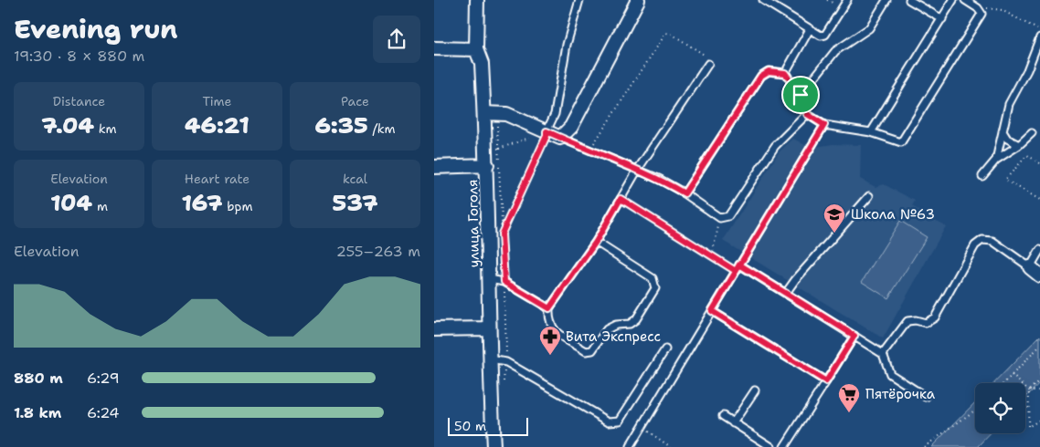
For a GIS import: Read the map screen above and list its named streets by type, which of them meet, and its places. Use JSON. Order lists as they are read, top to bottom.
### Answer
{
  "streets": {
    "street": ["улица Гоголя"]
  },
  "places": {
    "school or university": ["Школа №63"],
    "pharmacy": ["Вита Экспресс"],
    "supermarket": ["Пятёрочка"]
  },
  "scale_bar": "50 m",
  "page": {
    "heading": ["Evening run", "19:30 · 8 × 880 m"],
    "stats": [
      ["Distance", "7.04 km"],
      ["Time", "46:21"],
      ["Pace", "6:35 /km"],
      ["Elevation", "104 m"],
      ["Heart rate", "167 bpm"],
      ["kcal", "537"]
    ],
    "chart": ["Elevation", "255–263 m"],
    "list": [
      {
        "name": "880 m",
        "note": "6:29"
      },
      {
        "name": "1.8 km",
        "note": "6:24"
      }
    ],
    "scale": "50 m"
  }
}
